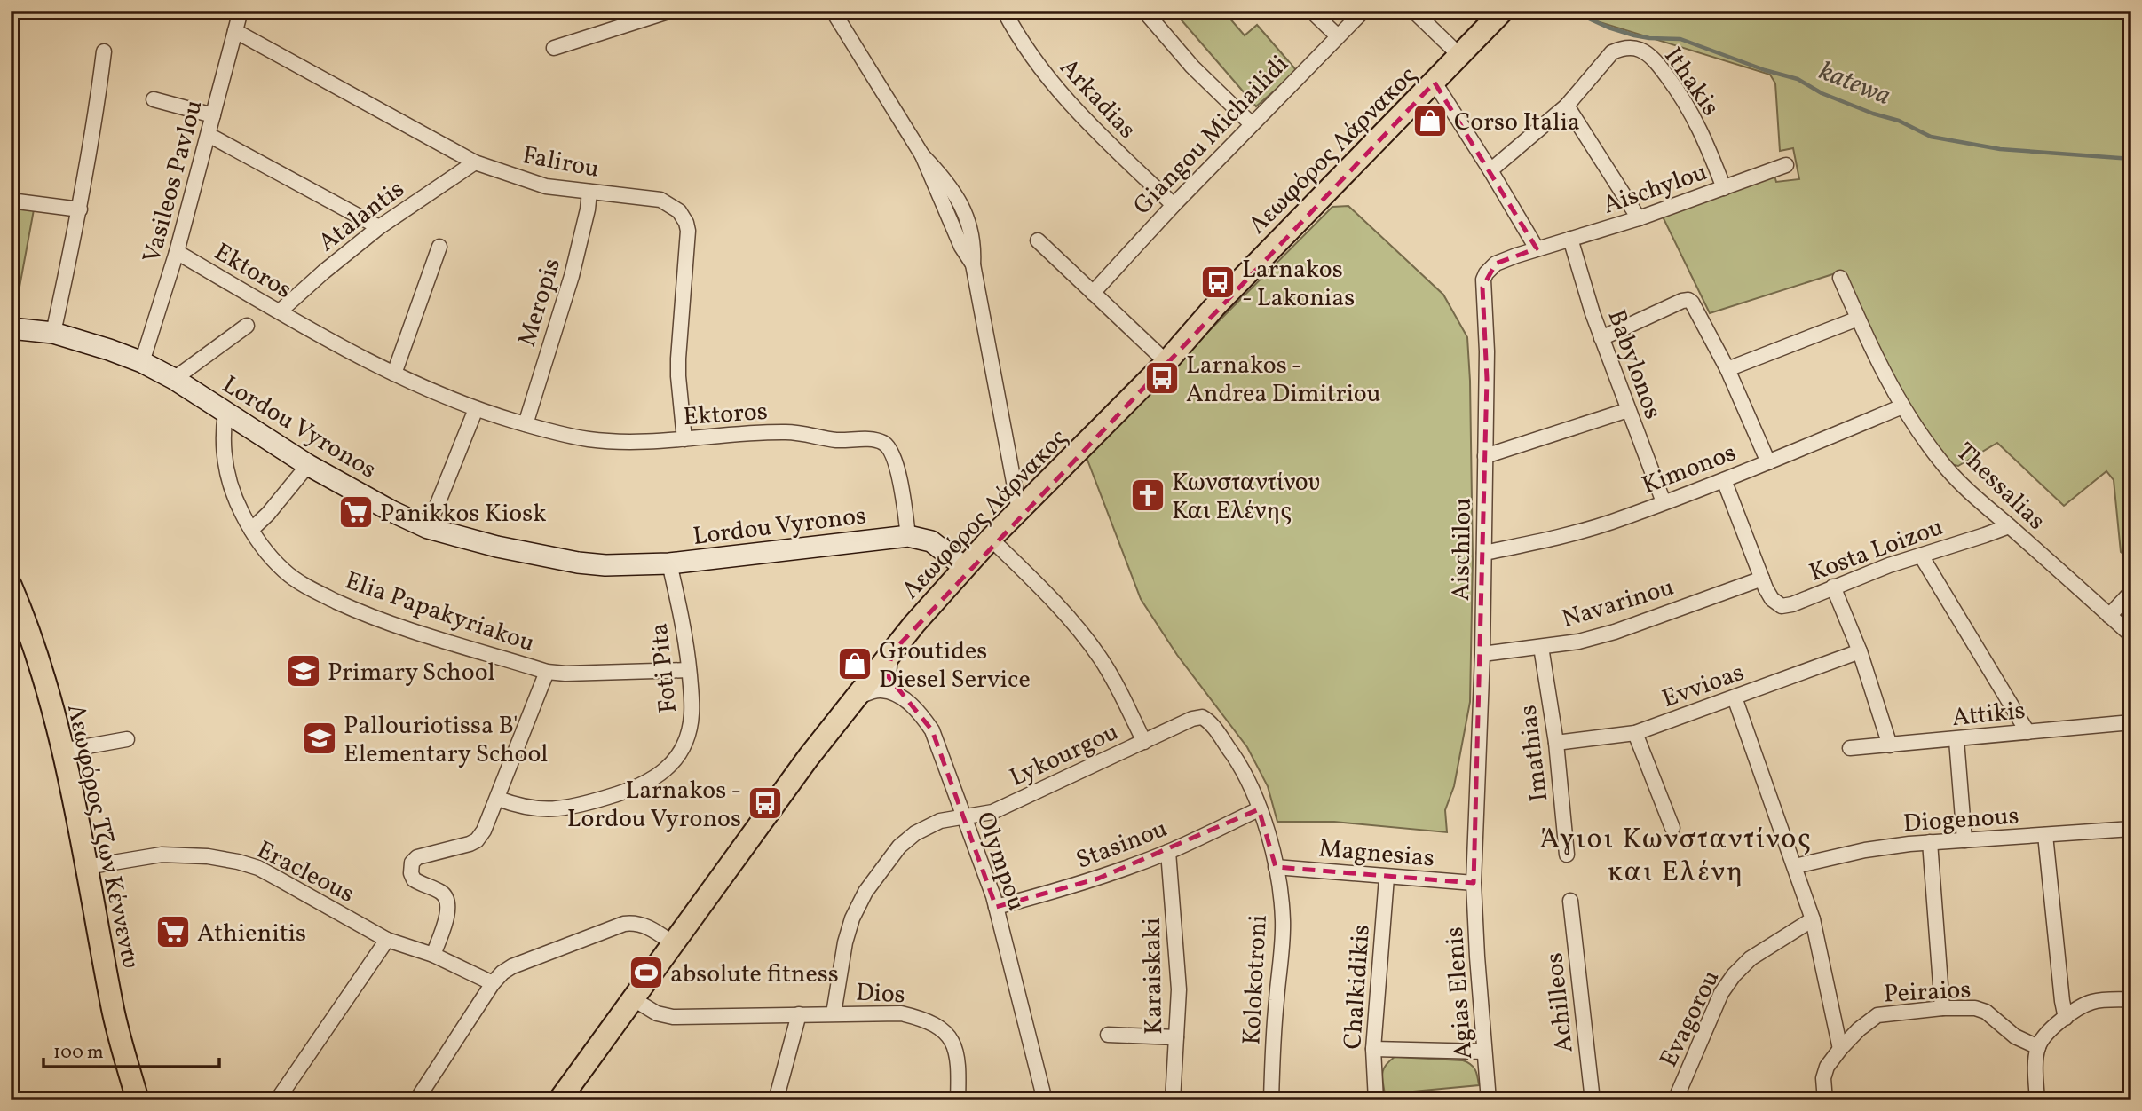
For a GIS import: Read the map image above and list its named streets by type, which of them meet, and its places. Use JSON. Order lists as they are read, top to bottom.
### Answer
{
  "streets": {
    "main road": ["Λεωφόρος Λάρνακος", "Λεωφόρος Τζων Κέννεντυ"],
    "street": [
      "Ithakis",
      "Arkadias",
      "Giangou Michailidi",
      "Falirou",
      "Vasileos Pavlou",
      "Aischylou",
      "Atalantis",
      "Ektoros",
      "Meropis",
      "Babylonos",
      "Lordou Vyronos",
      "Kimonos",
      "Thessalias",
      "Kosta Loizou",
      "Aischilou",
      "Navarinou",
      "Elia Papakyriakou",
      "Foti Pita",
      "Evvioas",
      "Attikis",
      "Lykourgou",
      "Imathias",
      "Diogenous",
      "Stasinou",
      "Magnesias",
      "Olympou",
      "Eracleous",
      "Karaiskaki",
      "Kolokotroni",
      "Chalkidikis",
      "Peiraios",
      "Dios",
      "Agias Elenis",
      "Achilleos",
      "Evagorou"
    ]
  },
  "crossings": [
    ["Ithakis", "Aischylou"],
    ["Arkadias", "Giangou Michailidi"],
    ["Λεωφόρος Λάρνακος", "Lordou Vyronos"],
    ["Λεωφόρος Λάρνακος", "Olympou"],
    ["Λεωφόρος Λάρνακος", "Dios"],
    ["Falirou", "Vasileos Pavlou"],
    ["Falirou", "Atalantis"],
    ["Falirou", "Ektoros"],
    ["Falirou", "Meropis"],
    ["Vasileos Pavlou", "Ektoros"],
    ["Vasileos Pavlou", "Lordou Vyronos"],
    ["Aischylou", "Babylonos"],
    ["Aischylou", "Aischilou"],
    ["Atalantis", "Ektoros"],
    ["Ektoros", "Meropis"],
    ["Ektoros", "Lordou Vyronos"],
    ["Babylonos", "Kimonos"],
    ["Lordou Vyronos", "Elia Papakyriakou"],
    ["Lordou Vyronos", "Foti Pita"],
    ["Kimonos", "Thessalias"],
    ["Kimonos", "Aischilou"],
    ["Thessalias", "Kosta Loizou"],
    ["Kosta Loizou", "Navarinou"],
    ["Aischilou", "Navarinou"],
    ["Aischilou", "Magnesias"],
    ["Aischilou", "Agias Elenis"],
    ["Navarinou", "Imathias"],
    ["Elia Papakyriakou", "Foti Pita"],
    ["Evvioas", "Imathias"],
    ["Lykourgou", "Olympou"],
    ["Lykourgou", "Kolokotroni"],
    ["Lykourgou", "Dios"],
    ["Λεωφόρος Τζων Κέννεντυ", "Eracleous"],
    ["Stasinou", "Olympou"],
    ["Stasinou", "Karaiskaki"],
    ["Stasinou", "Kolokotroni"],
    ["Magnesias", "Kolokotroni"],
    ["Magnesias", "Chalkidikis"],
    ["Magnesias", "Agias Elenis"]
  ],
  "districts": ["Άγιοι Κωνσταντίνος και Ελένη"],
  "water": ["katewa"],
  "places": {
    "shop": ["Corso Italia", "Groutides Diesel Service"],
    "bus stop": ["Larnakos - Lakonias", "Larnakos - Andrea Dimitriou", "Larnakos - Lordou Vyronos"],
    "church": ["Κωνσταντίνου Και Ελένης"],
    "supermarket": ["Panikkos Kiosk", "Athienitis"],
    "school or university": ["Primary School", "Pallouriotissa B' Elementary School"],
    "sports": ["absolute fitness"]
  },
  "scale_bar": "100 m"
}
